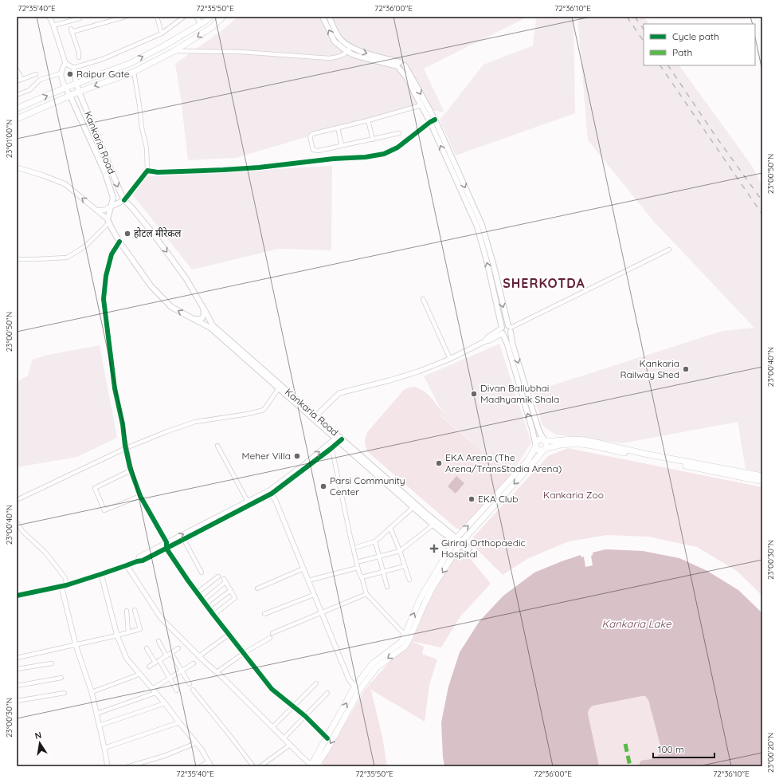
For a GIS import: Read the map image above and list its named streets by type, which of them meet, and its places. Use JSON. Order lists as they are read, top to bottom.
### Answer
{
  "streets": {
    "main road": ["Kankaria Road"]
  },
  "districts": ["SHERKOTDA"],
  "water": ["Kankaria Lake"],
  "parks": ["Kankaria Zoo"],
  "places": {
    "other": [
      "Raipur Gate",
      "होटल मीरेकल",
      "Kankaria Railway Shed",
      "Divan Ballubhai Madhyamik Shala",
      "Meher Villa",
      "EKA Arena (The Arena/TransStadia Arena)",
      "Parsi Community Center",
      "EKA Club"
    ],
    "health": ["Giriraj Orthopaedic Hospital"]
  },
  "legend": ["Cycle path", "Path"],
  "scale_bar": "100 m",
  "north": "top",
  "coordinates": [
    "72°35'40\"E",
    "72°35'50\"E",
    "72°36'00\"E",
    "72°36'10\"E",
    "23°01'00\"N",
    "23°00'50\"N",
    "23°00'40\"N",
    "23°00'30\"N",
    "23°00'20\"N"
  ]
}
